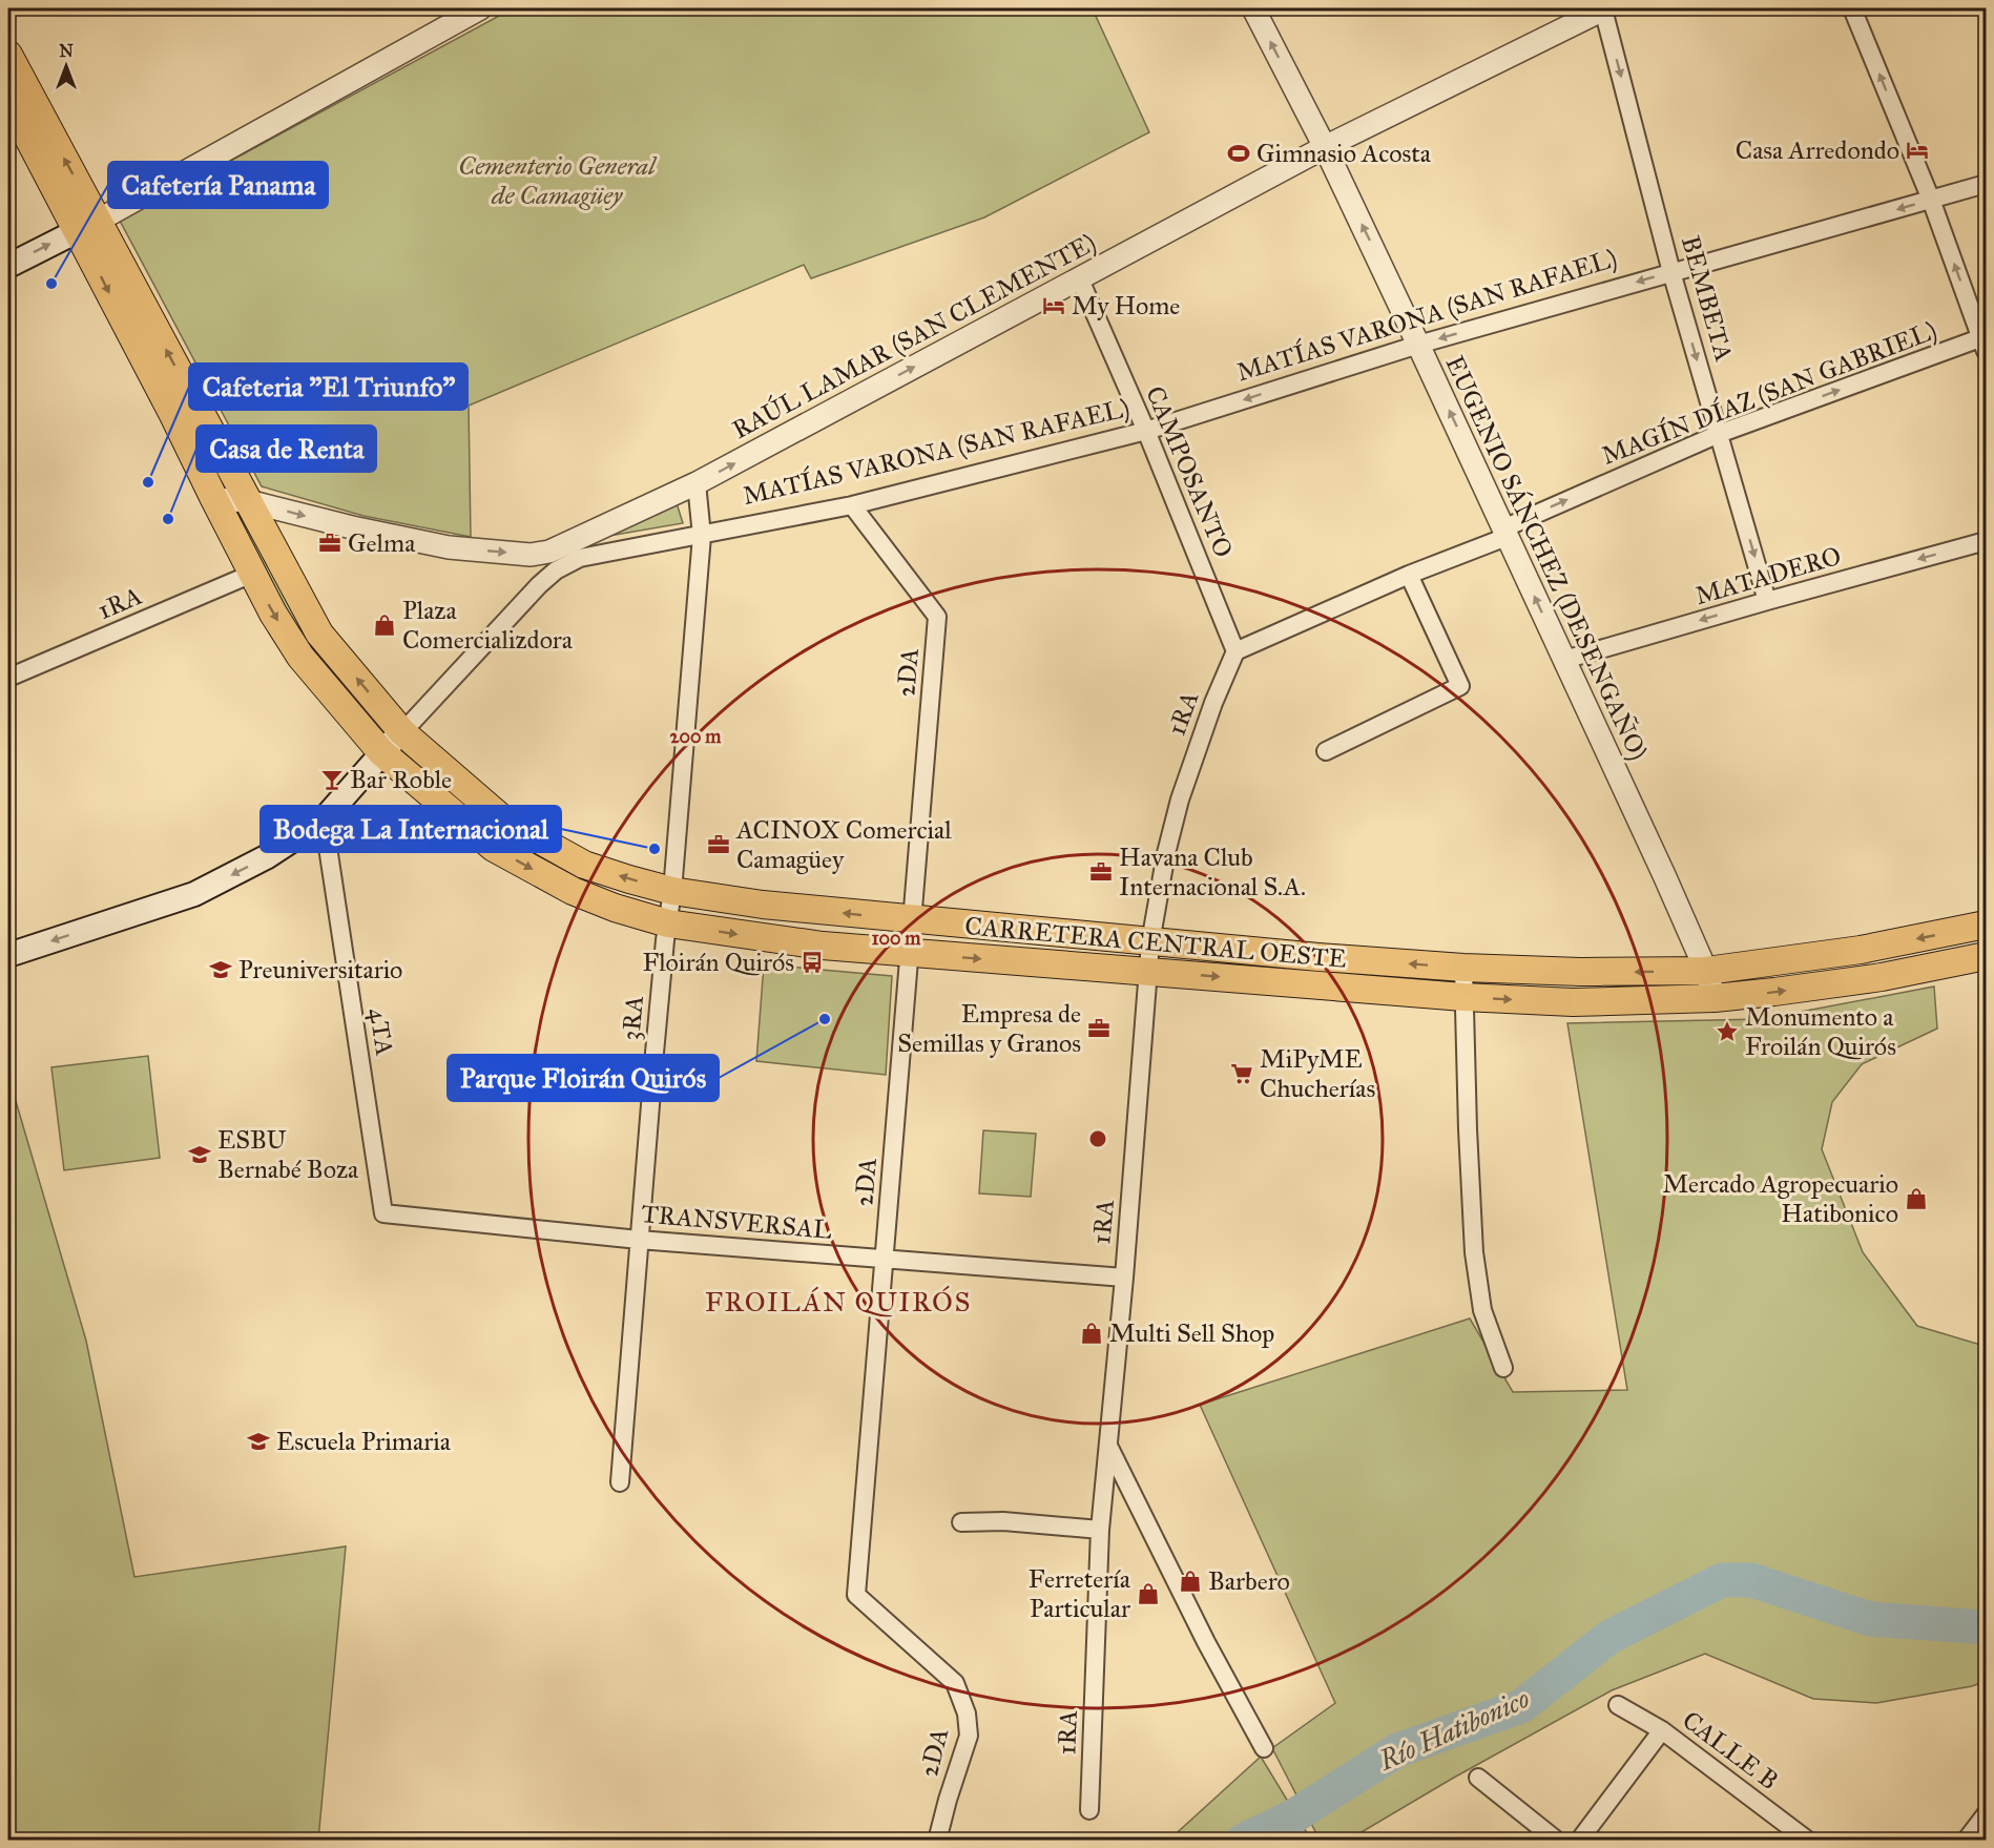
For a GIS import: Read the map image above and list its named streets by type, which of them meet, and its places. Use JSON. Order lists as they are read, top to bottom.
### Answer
{
  "streets": {
    "main road": ["MATÍAS VARONA (SAN RAFAEL)", "CARRETERA CENTRAL OESTE"],
    "street": [
      "BEMBETA",
      "RAÚL LAMAR (SAN CLEMENTE)",
      "MAGÍN DÍAZ (SAN GABRIEL)",
      "CAMPOSANTO",
      "EUGENIO SÁNCHEZ (DESENGAÑO)",
      "MATADERO",
      "1RA",
      "2DA",
      "3RA",
      "4TA",
      "TRANSVERSAL",
      "CALLE B"
    ]
  },
  "crossings": [
    ["BEMBETA", "MATÍAS VARONA (SAN RAFAEL)"],
    ["BEMBETA", "RAÚL LAMAR (SAN CLEMENTE)"],
    ["BEMBETA", "MAGÍN DÍAZ (SAN GABRIEL)"],
    ["BEMBETA", "MATADERO"],
    ["MATÍAS VARONA (SAN RAFAEL)", "RAÚL LAMAR (SAN CLEMENTE)"],
    ["MATÍAS VARONA (SAN RAFAEL)", "CAMPOSANTO"],
    ["MATÍAS VARONA (SAN RAFAEL)", "EUGENIO SÁNCHEZ (DESENGAÑO)"],
    ["MATÍAS VARONA (SAN RAFAEL)", "2DA"],
    ["MATÍAS VARONA (SAN RAFAEL)", "CARRETERA CENTRAL OESTE"],
    ["MATÍAS VARONA (SAN RAFAEL)", "3RA"],
    ["MATÍAS VARONA (SAN RAFAEL)", "4TA"],
    ["RAÚL LAMAR (SAN CLEMENTE)", "CAMPOSANTO"],
    ["RAÚL LAMAR (SAN CLEMENTE)", "EUGENIO SÁNCHEZ (DESENGAÑO)"],
    ["RAÚL LAMAR (SAN CLEMENTE)", "CARRETERA CENTRAL OESTE"],
    ["RAÚL LAMAR (SAN CLEMENTE)", "3RA"],
    ["MAGÍN DÍAZ (SAN GABRIEL)", "CAMPOSANTO"],
    ["MAGÍN DÍAZ (SAN GABRIEL)", "EUGENIO SÁNCHEZ (DESENGAÑO)"],
    ["MAGÍN DÍAZ (SAN GABRIEL)", "1RA"],
    ["CAMPOSANTO", "1RA"],
    ["EUGENIO SÁNCHEZ (DESENGAÑO)", "MATADERO"],
    ["EUGENIO SÁNCHEZ (DESENGAÑO)", "CARRETERA CENTRAL OESTE"],
    ["1RA", "CARRETERA CENTRAL OESTE"],
    ["1RA", "TRANSVERSAL"],
    ["2DA", "CARRETERA CENTRAL OESTE"],
    ["2DA", "TRANSVERSAL"],
    ["CARRETERA CENTRAL OESTE", "3RA"],
    ["3RA", "TRANSVERSAL"],
    ["4TA", "TRANSVERSAL"]
  ],
  "one_way": [
    "BEMBETA",
    "MATÍAS VARONA (SAN RAFAEL)",
    "RAÚL LAMAR (SAN CLEMENTE)",
    "MAGÍN DÍAZ (SAN GABRIEL)",
    "EUGENIO SÁNCHEZ (DESENGAÑO)",
    "MATADERO"
  ],
  "districts": ["FROILÁN QUIRÓS"],
  "water": ["Río Hatibonico"],
  "parks": ["Cementerio General de Camagüey"],
  "places": {
    "hotel": ["Casa Arredondo", "My Home"],
    "sports": ["Gimnasio Acosta"],
    "other": [
      "Cafetería Panama",
      "Cafeteria \"El Triunfo\"",
      "Casa de Renta",
      "Bodega La Internacional",
      "Parque Floirán Quirós"
    ],
    "office": [
      "Gelma",
      "ACINOX Comercial Camagüey",
      "Havana Club Internacional S.A.",
      "Empresa de Semillas y Granos"
    ],
    "shop": [
      "Plaza Comercializdora",
      "Mercado Agropecuario Hatibonico",
      "Multi Sell Shop",
      "Barbero",
      "Ferretería Particular"
    ],
    "bar": ["Bar Roble"],
    "bus stop": ["Floirán Quirós"],
    "school or university": ["Preuniversitario", "ESBU Bernabé Boza", "Escuela Primaria"],
    "place": ["Monumento a Froilán Quirós"],
    "supermarket": ["MiPyME Chucherías"]
  },
  "north": "top",
  "rings": ["200 m", "100 m"]
}
